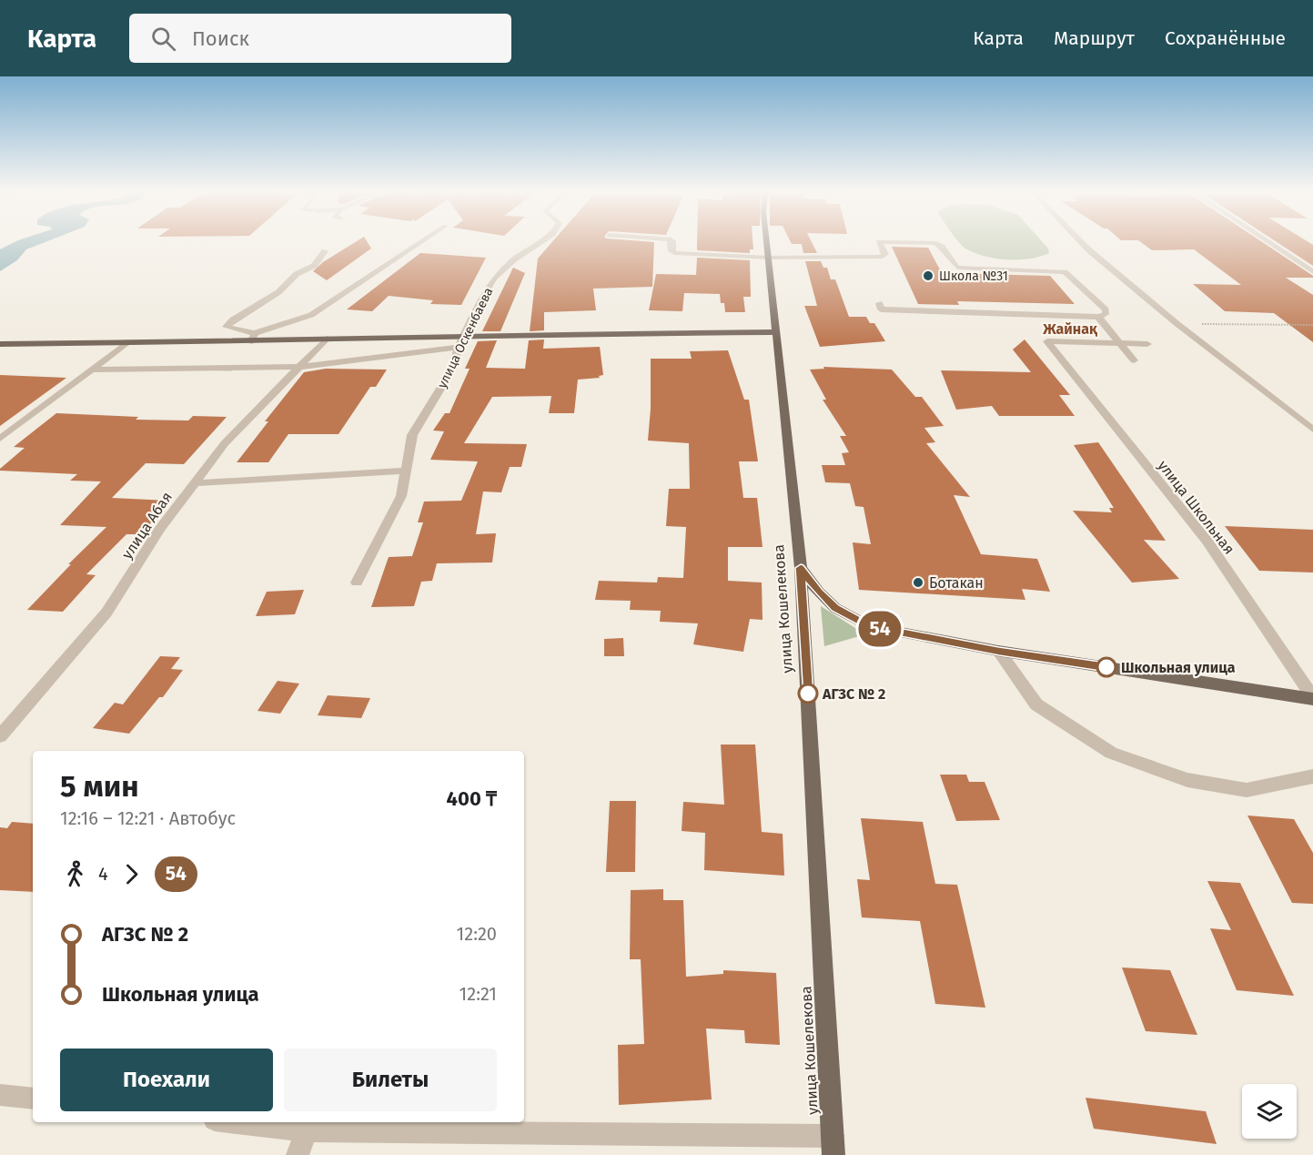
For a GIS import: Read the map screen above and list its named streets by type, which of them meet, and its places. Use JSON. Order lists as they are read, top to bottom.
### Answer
{
  "streets": {
    "main road": ["улица Кошелекова"],
    "street": ["улица Оскенбаева", "улица Школьная", "улица Абая"]
  },
  "districts": ["Жайнақ"],
  "places": [
    "Школа №31",
    "Ботакан",
    "Школьная улица",
    "АГЗС № 2"
  ],
  "lines": ["bus line 54"],
  "page": {
    "header": "Карта",
    "search": "Поиск",
    "nav": ["Карта", "Маршрут", "Сохранённые"],
    "on_map": "54",
    "heading": ["5 мин", "12:16 – 12:21 · Автобус", "400 ₸"],
    "legs": ["4", "54"],
    "list": [
      {
        "name": "АГЗС № 2",
        "value": "12:20"
      },
      {
        "name": "Школьная улица",
        "value": "12:21"
      }
    ],
    "buttons": ["Поехали", "Билеты"]
  }
}
